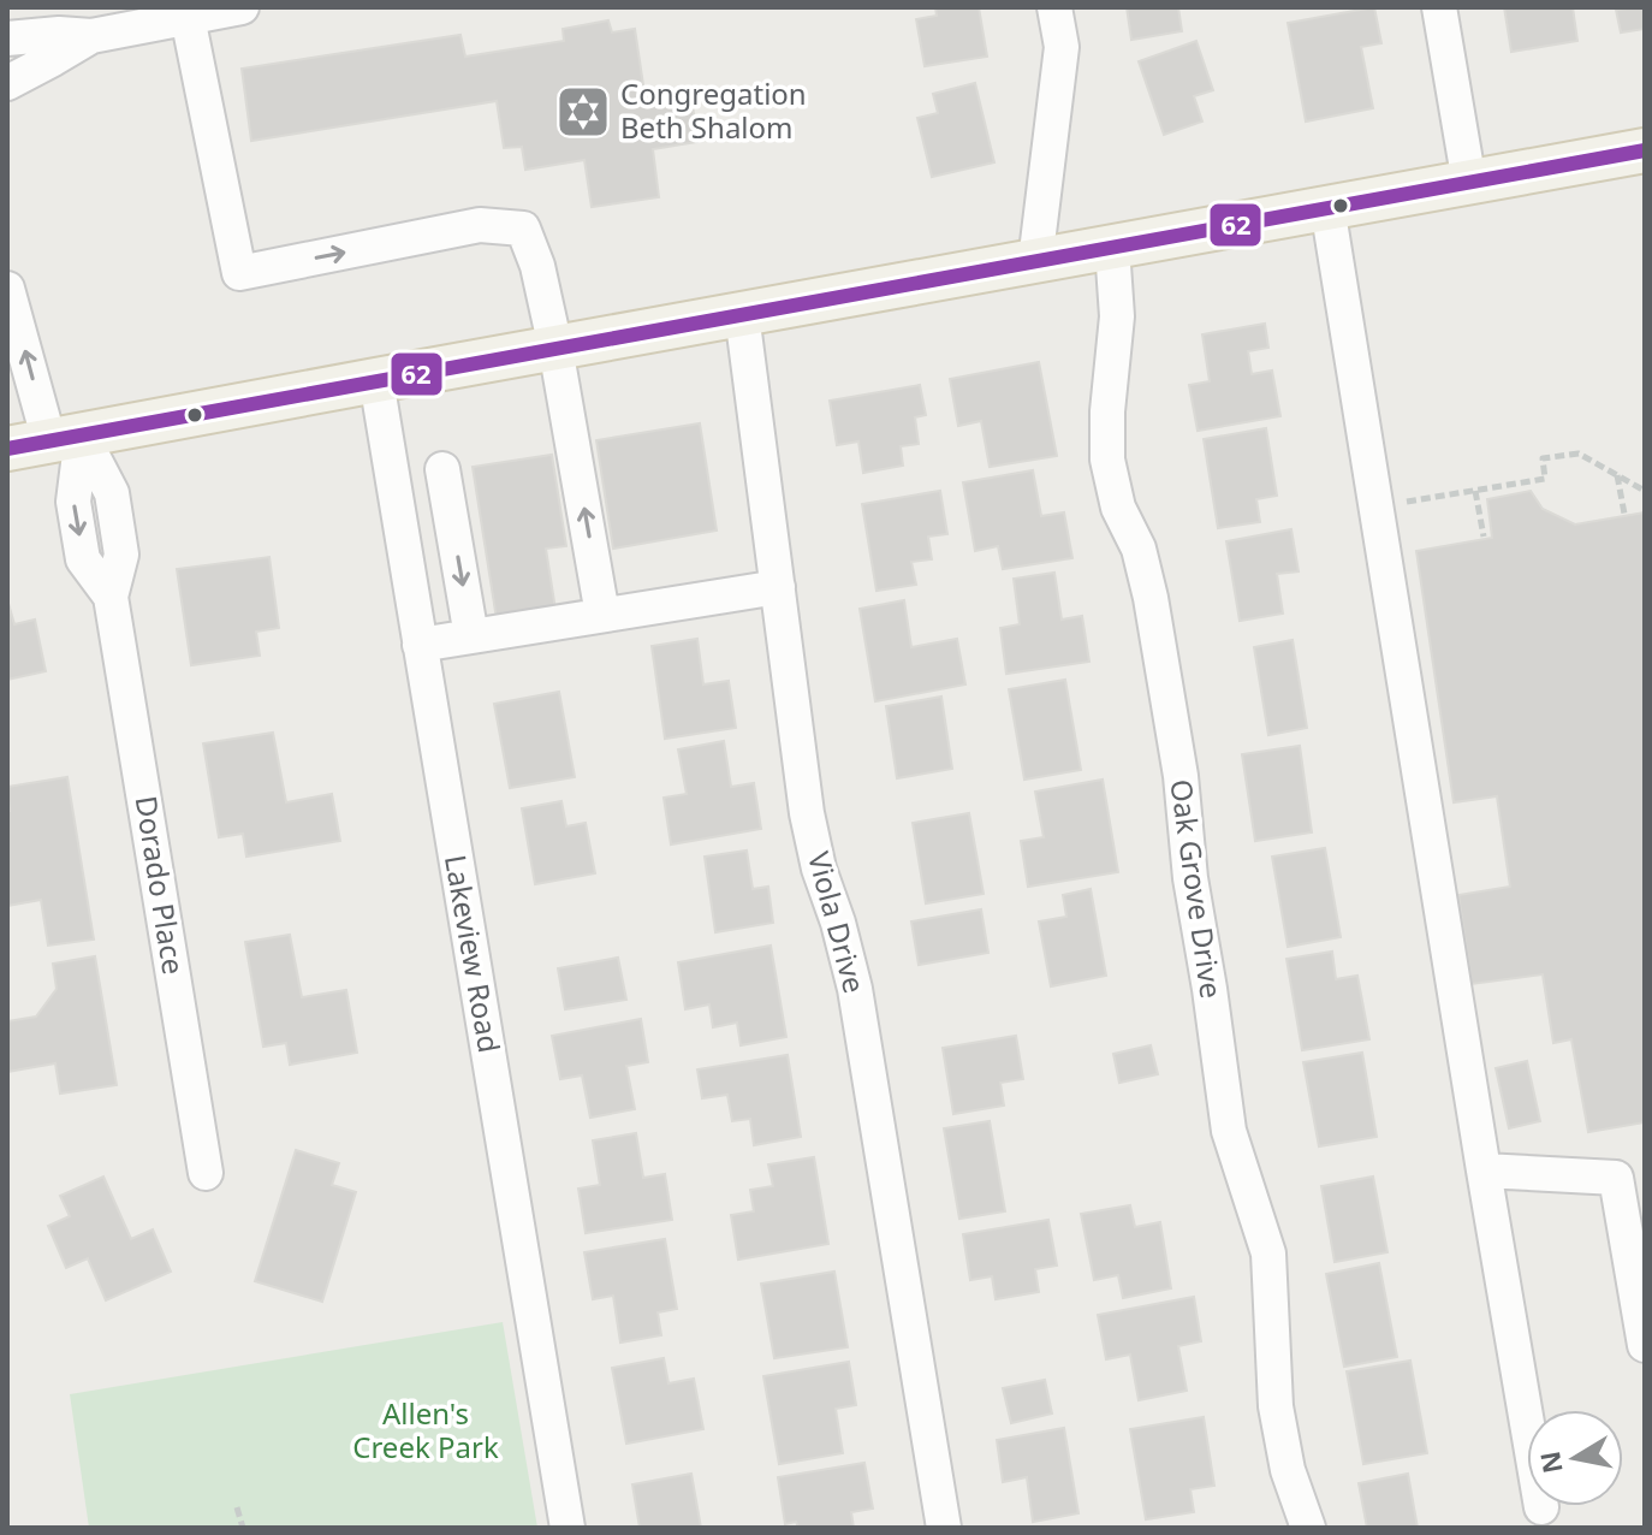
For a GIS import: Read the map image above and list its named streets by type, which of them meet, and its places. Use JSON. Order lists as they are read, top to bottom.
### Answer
{
  "streets": {
    "street": [
      "Dorado Place",
      "Oak Grove Drive",
      "Viola Drive",
      "Lakeview Road"
    ]
  },
  "parks": ["Allen's Creek Park"],
  "places": {
    "synagogue": ["Congregation Beth Shalom"]
  },
  "lines": ["transit line 62"],
  "north": "left"
}
